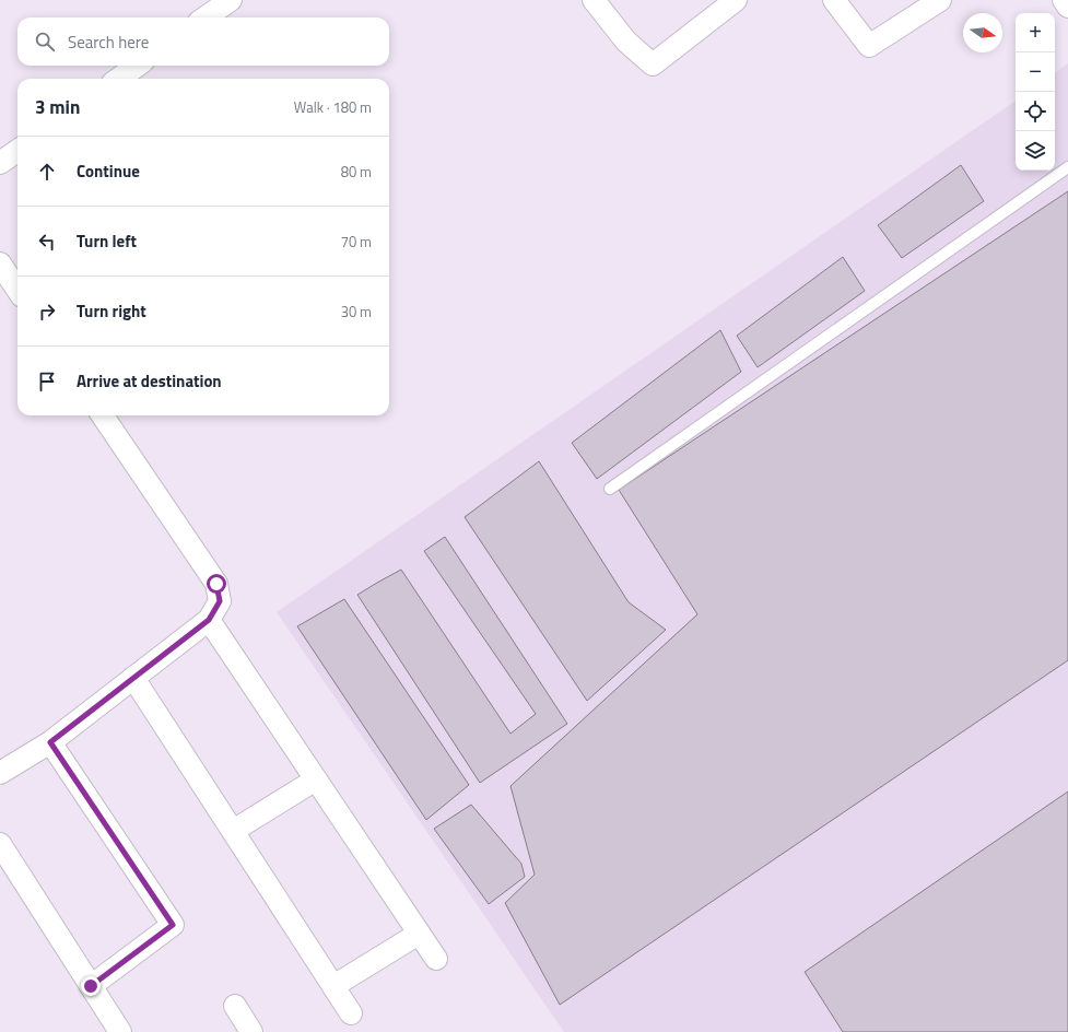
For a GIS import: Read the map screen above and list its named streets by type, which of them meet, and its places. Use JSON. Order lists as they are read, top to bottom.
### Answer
{
  "north": "right",
  "page": {
    "map_buttons": ["+", "−"],
    "search": "Search here",
    "heading": ["3 min", "Walk · 180 m"],
    "list": [
      ["Continue", "80 m"],
      ["Turn left", "70 m"],
      ["Turn right", "30 m"],
      "Arrive at destination"
    ]
  }
}
